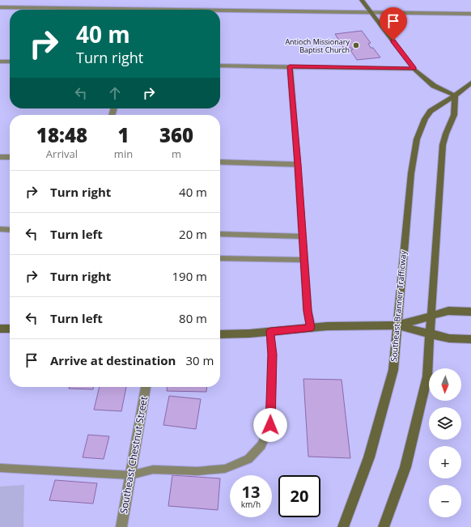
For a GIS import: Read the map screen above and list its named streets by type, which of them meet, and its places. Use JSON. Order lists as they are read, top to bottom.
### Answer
{
  "streets": {
    "main road": ["Southeast Branner Trafficway"],
    "street": ["Southeast Chestnut Street"]
  },
  "places": ["Antioch Missionary Baptist Church"],
  "north": "bottom",
  "page": {
    "turn": ["40 m", "Turn right"],
    "eta": [
      "18:48",
      "Arrival",
      "1",
      "min",
      "360",
      "m"
    ],
    "list": [
      {
        "name": "Turn right",
        "value": "40 m"
      },
      {
        "name": "Turn left",
        "value": "20 m"
      },
      {
        "name": "Turn right",
        "value": "190 m"
      },
      {
        "name": "Turn left",
        "value": "80 m"
      },
      {
        "name": "Arrive at destination",
        "value": "30 m"
      }
    ],
    "map_buttons": ["+", "−"],
    "speed": "13 km/h",
    "limit": "20"
  }
}
